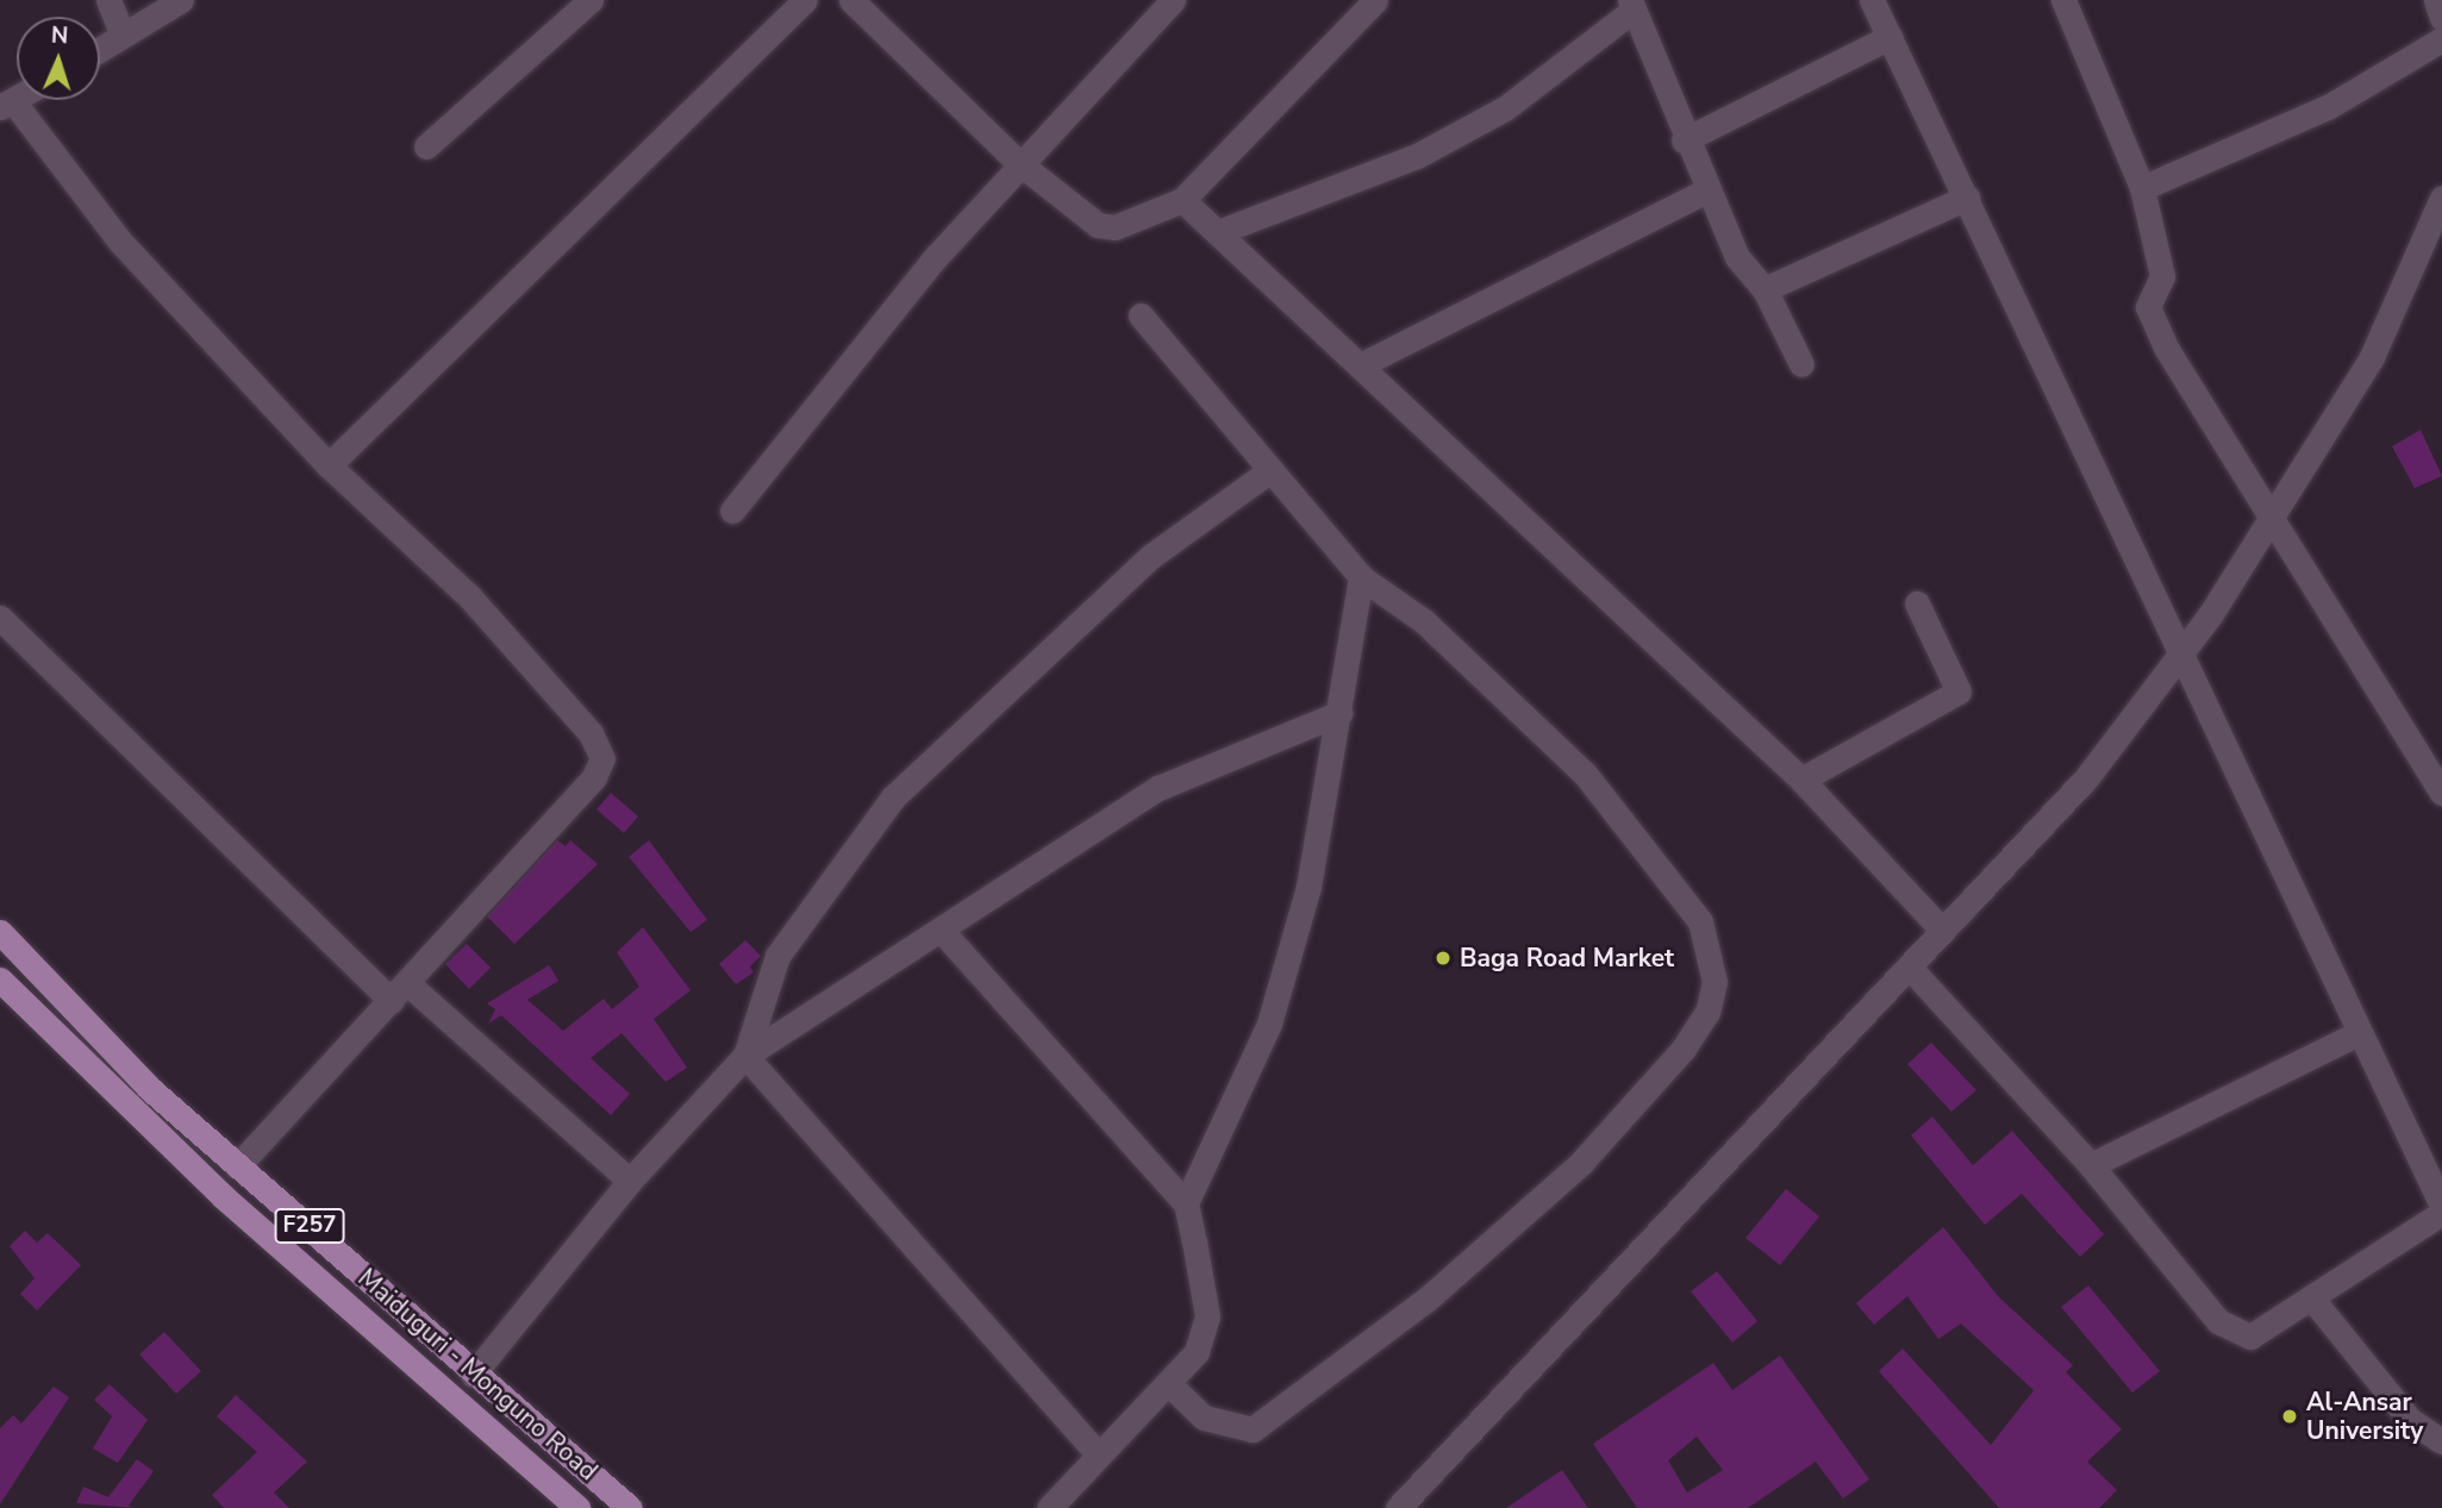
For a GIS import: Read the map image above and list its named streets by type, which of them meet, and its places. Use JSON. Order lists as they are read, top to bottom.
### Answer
{
  "streets": {
    "main road": ["F257", "Maiduguri - Monguno Road"]
  },
  "places": ["Baga Road Market", "Al-Ansar University"],
  "north": "top"
}
